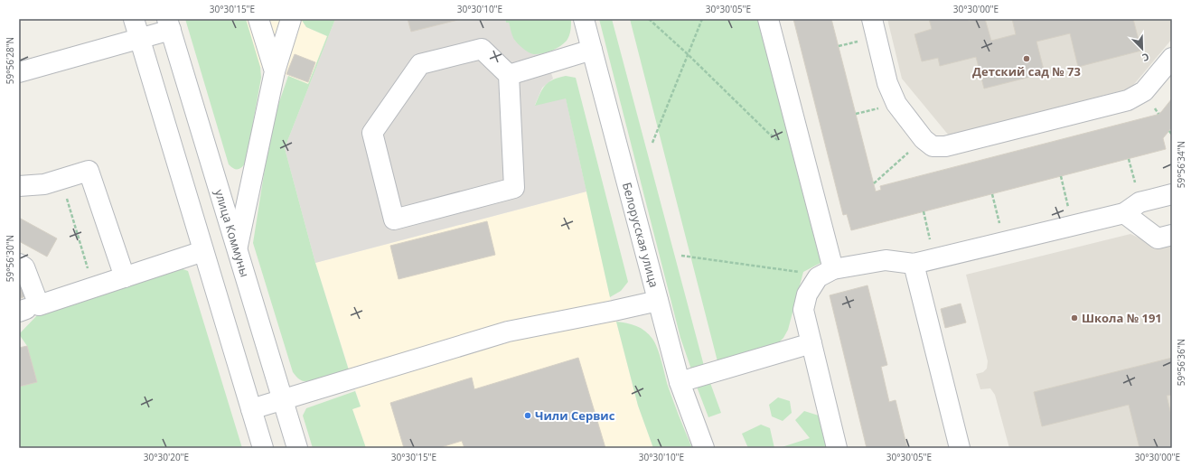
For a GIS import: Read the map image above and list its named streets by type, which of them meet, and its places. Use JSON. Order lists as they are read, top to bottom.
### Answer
{
  "streets": {
    "street": ["улица Коммуны", "Белорусская улица"]
  },
  "places": ["Детский сад № 73", "Школа № 191", "Чили Сервис"],
  "north": "bottom right",
  "coordinates": [
    "30°30'15\"E",
    "30°30'10\"E",
    "30°30'05\"E",
    "30°30'00\"E",
    "59°56'28\"N",
    "59°56'34\"N",
    "59°56'30\"N",
    "59°56'36\"N",
    "30°30'20\"E"
  ]
}
